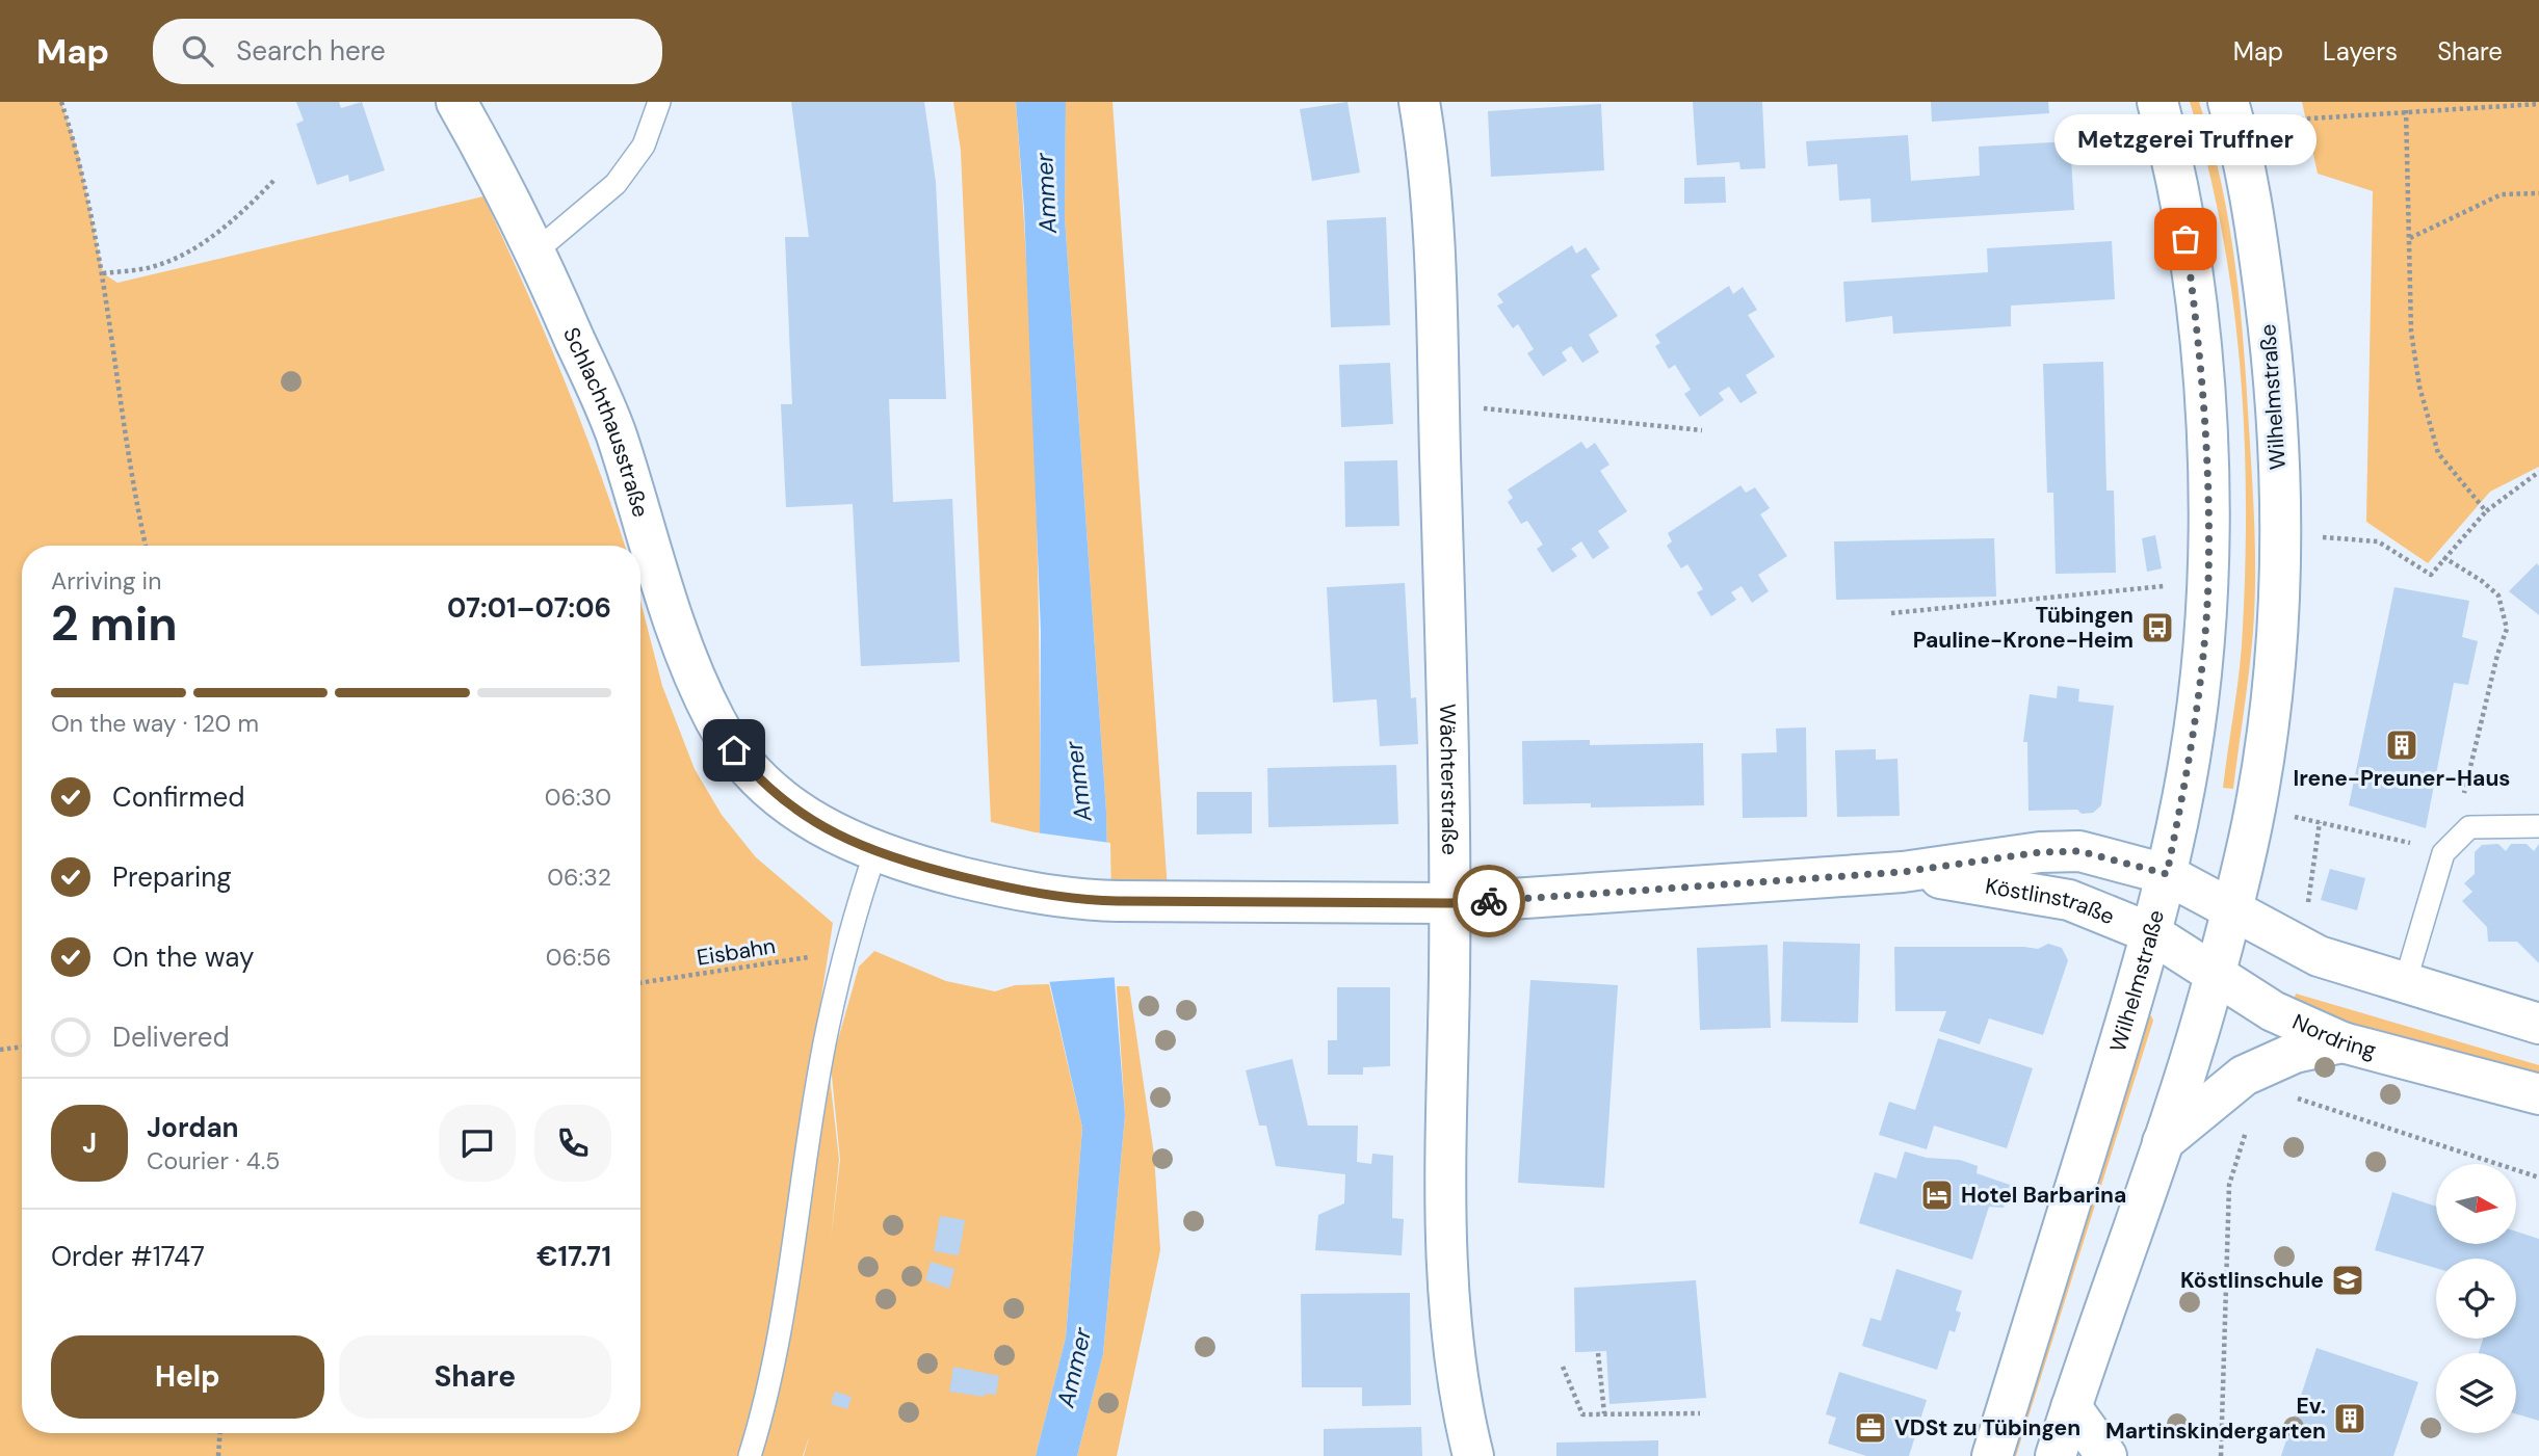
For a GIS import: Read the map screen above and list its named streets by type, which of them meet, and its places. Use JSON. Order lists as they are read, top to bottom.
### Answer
{
  "streets": {
    "street": [
      "Wilhelmstraße",
      "Schlachthausstraße",
      "Wächterstraße",
      "Köstlinstraße",
      "Nordring"
    ],
    "path": ["Eisbahn"]
  },
  "crossings": [
    ["Wilhelmstraße", "Köstlinstraße"],
    ["Wilhelmstraße", "Nordring"],
    ["Schlachthausstraße", "Köstlinstraße"],
    ["Wächterstraße", "Köstlinstraße"],
    ["Köstlinstraße", "Nordring"]
  ],
  "water": ["Ammer"],
  "places": {
    "other": ["Metzgerei Truffner"],
    "bus stop": ["Tübingen Pauline-Krone-Heim"],
    "building": ["Irene-Preuner-Haus", "Ev. Martinskindergarten"],
    "hotel": ["Hotel Barbarina"],
    "school or university": ["Köstlinschule"],
    "office": ["VDSt zu Tübingen"]
  },
  "north": "right",
  "page": {
    "header": "Map",
    "search": "Search here",
    "nav": ["Map", "Layers", "Share"],
    "bubble": "Metzgerei Truffner",
    "heading": ["2 min", "Arriving in", "07:01–07:06"],
    "panel": [
      "Jordan",
      "Courier · 4.5",
      "Order #1747",
      "€17.71"
    ],
    "bar": "On the way · 120 m",
    "list": [
      ["Confirmed", "06:30"],
      ["Preparing", "06:32"],
      ["On the way", "06:56"],
      "Delivered"
    ],
    "round": "J",
    "buttons": ["Help", "Share"]
  }
}
